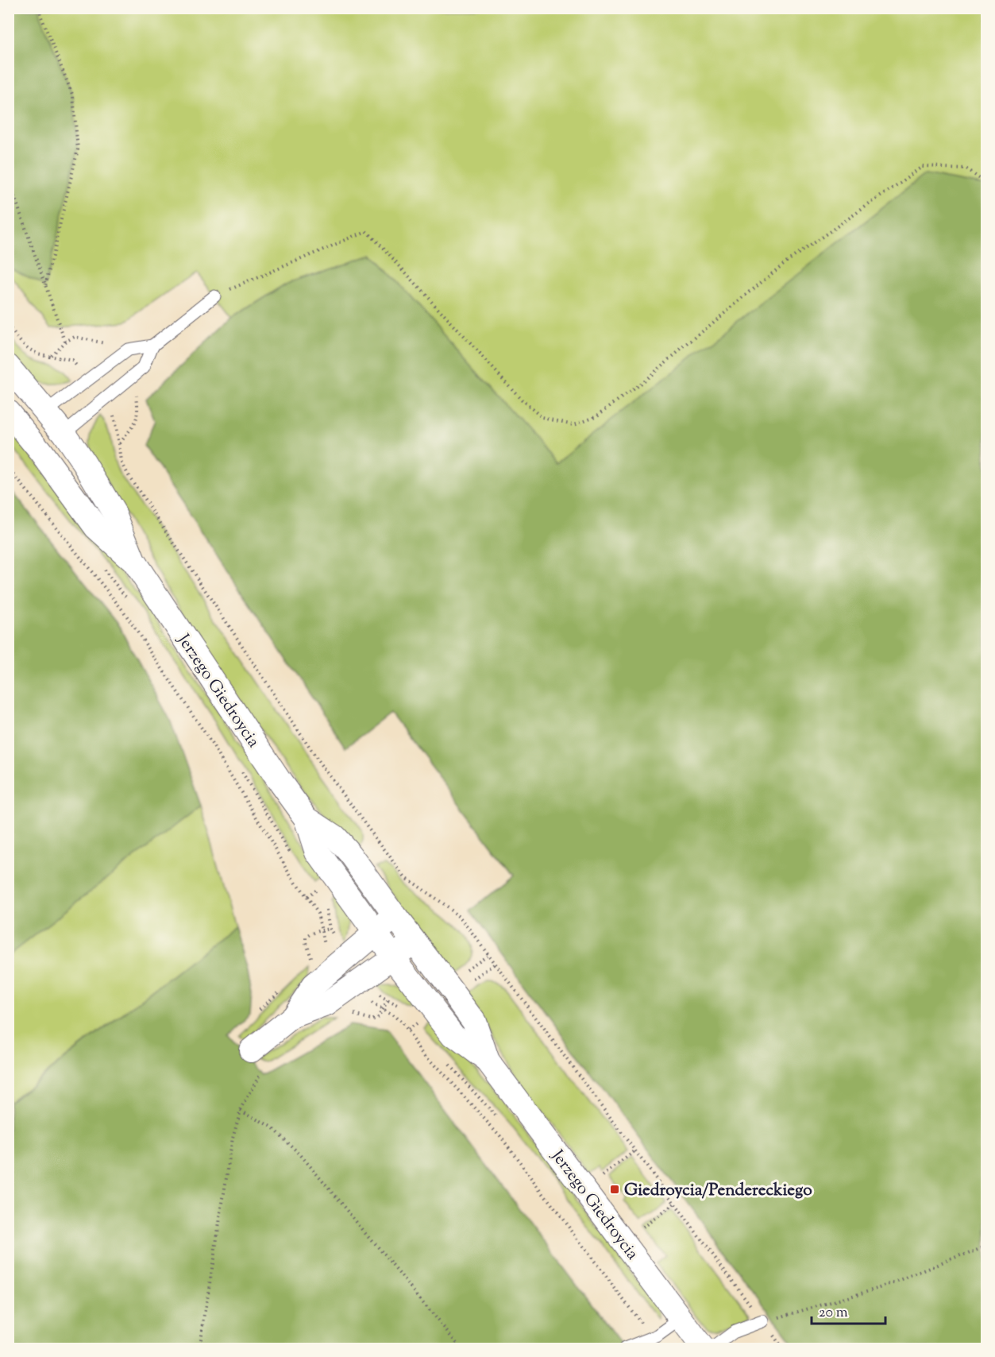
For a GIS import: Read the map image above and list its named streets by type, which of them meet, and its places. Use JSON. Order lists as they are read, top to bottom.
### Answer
{
  "streets": {
    "street": ["Jerzego Giedroycia"]
  },
  "places": {
    "transit": ["Giedroycia/Pendereckiego"]
  },
  "scale_bar": "20 m"
}
